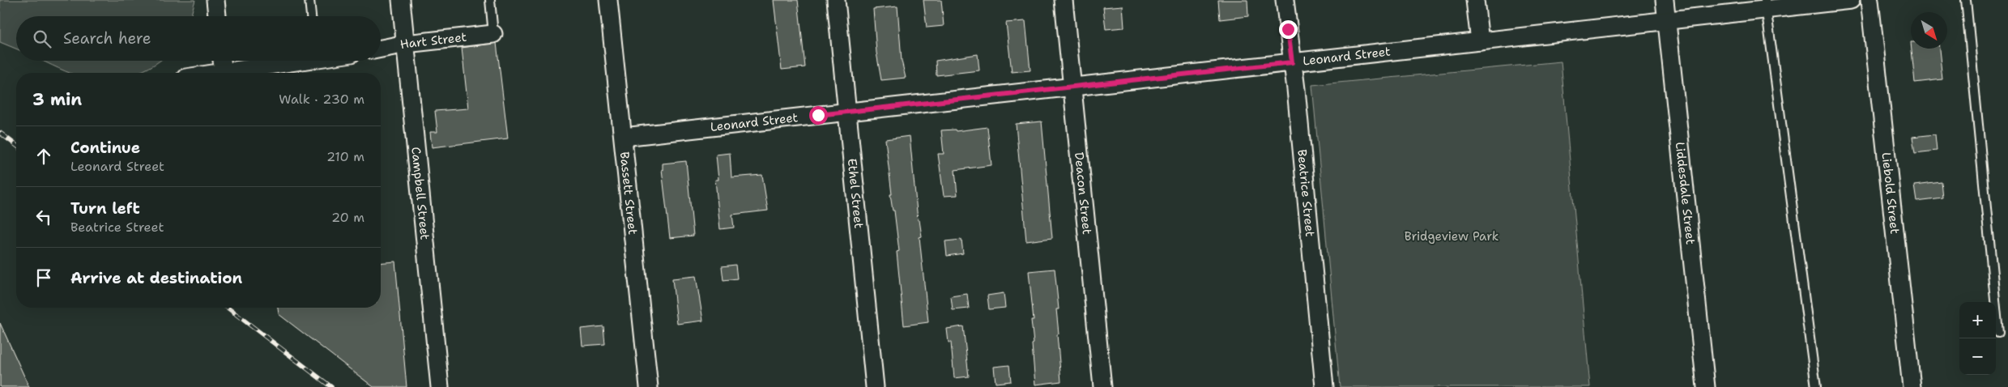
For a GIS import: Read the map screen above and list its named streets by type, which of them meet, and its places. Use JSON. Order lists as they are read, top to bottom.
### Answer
{
  "streets": {
    "street": [
      "Hart Street",
      "Leonard Street",
      "Campbell Street",
      "Bassett Street",
      "Ethel Street",
      "Deacon Street",
      "Beatrice Street",
      "Liddesdale Street",
      "Liebold Street"
    ]
  },
  "crossings": [
    ["Hart Street", "Campbell Street"],
    ["Leonard Street", "Bassett Street"],
    ["Leonard Street", "Ethel Street"],
    ["Leonard Street", "Deacon Street"],
    ["Leonard Street", "Beatrice Street"],
    ["Leonard Street", "Liddesdale Street"]
  ],
  "parks": ["Bridgeview Park"],
  "north": "bottom right",
  "page": {
    "search": "Search here",
    "heading": ["3 min", "Walk · 230 m"],
    "list": [
      ["Continue", "Leonard Street", "210 m"],
      ["Turn left", "Beatrice Street", "20 m"],
      "Arrive at destination"
    ],
    "map_buttons": ["+", "−"]
  }
}
